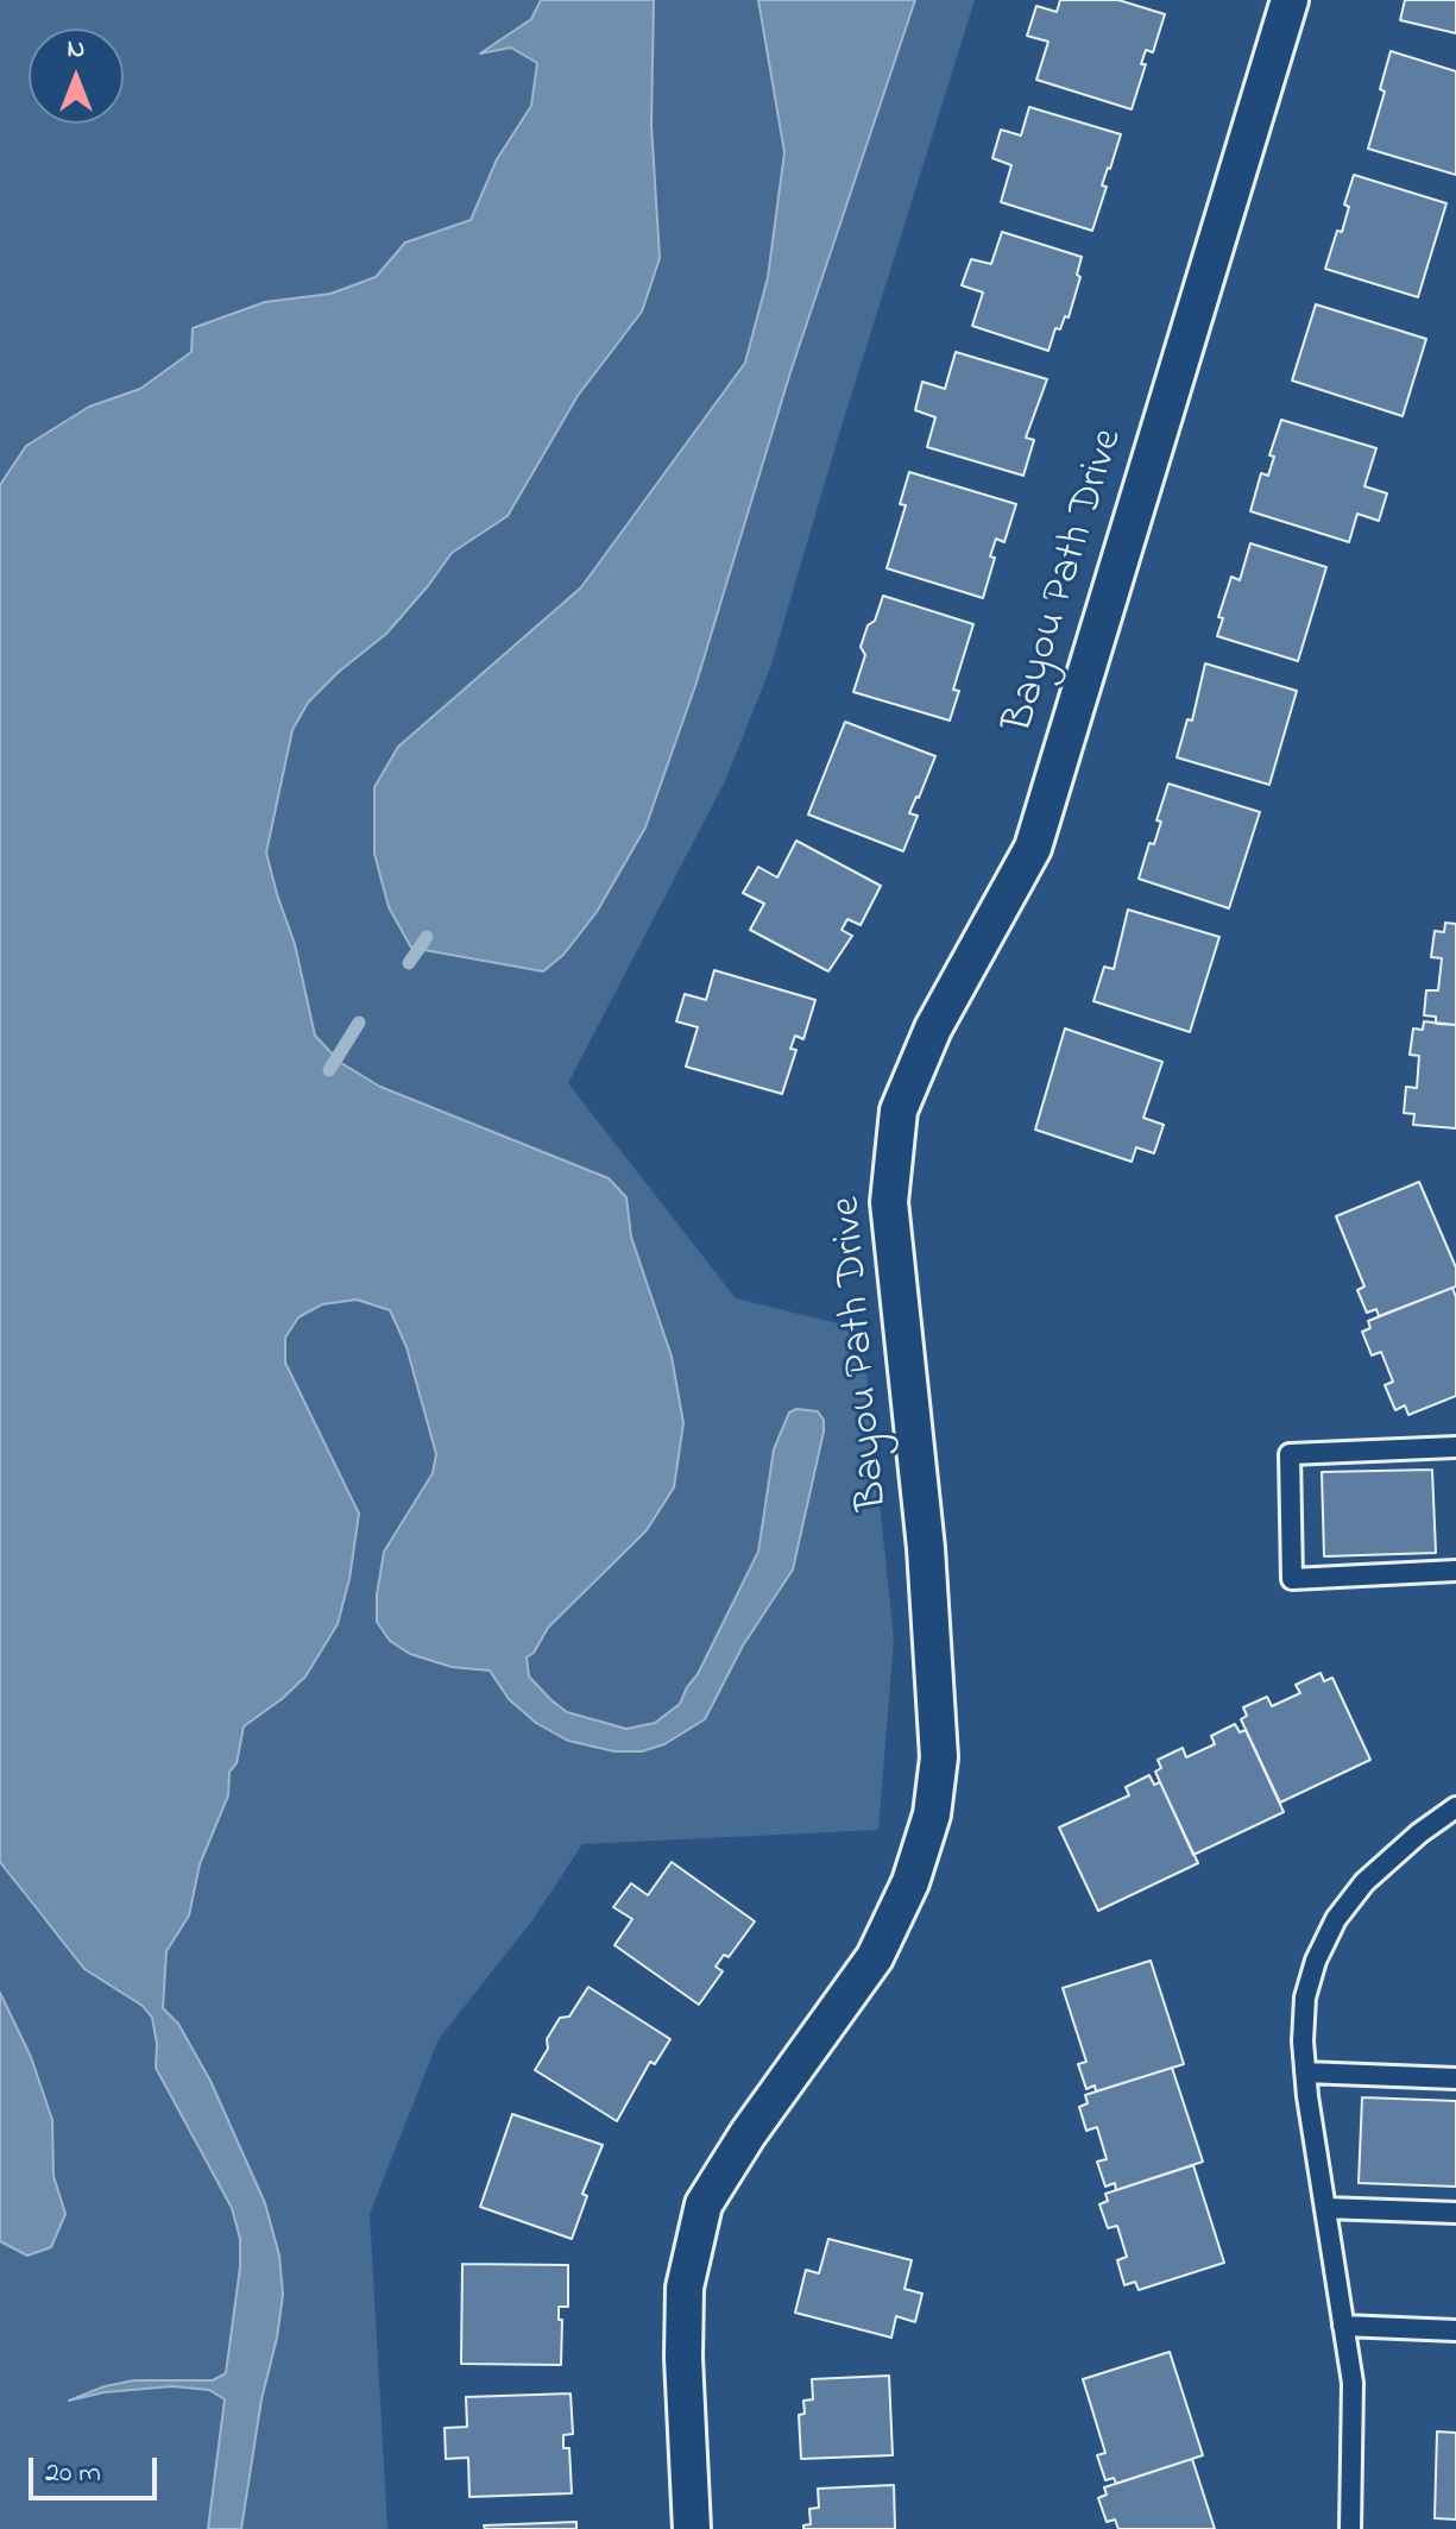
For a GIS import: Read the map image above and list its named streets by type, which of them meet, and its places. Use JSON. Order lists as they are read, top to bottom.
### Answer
{
  "streets": {
    "street": ["Bayou Path Drive"]
  },
  "scale_bar": "20 m",
  "north": "top"
}
